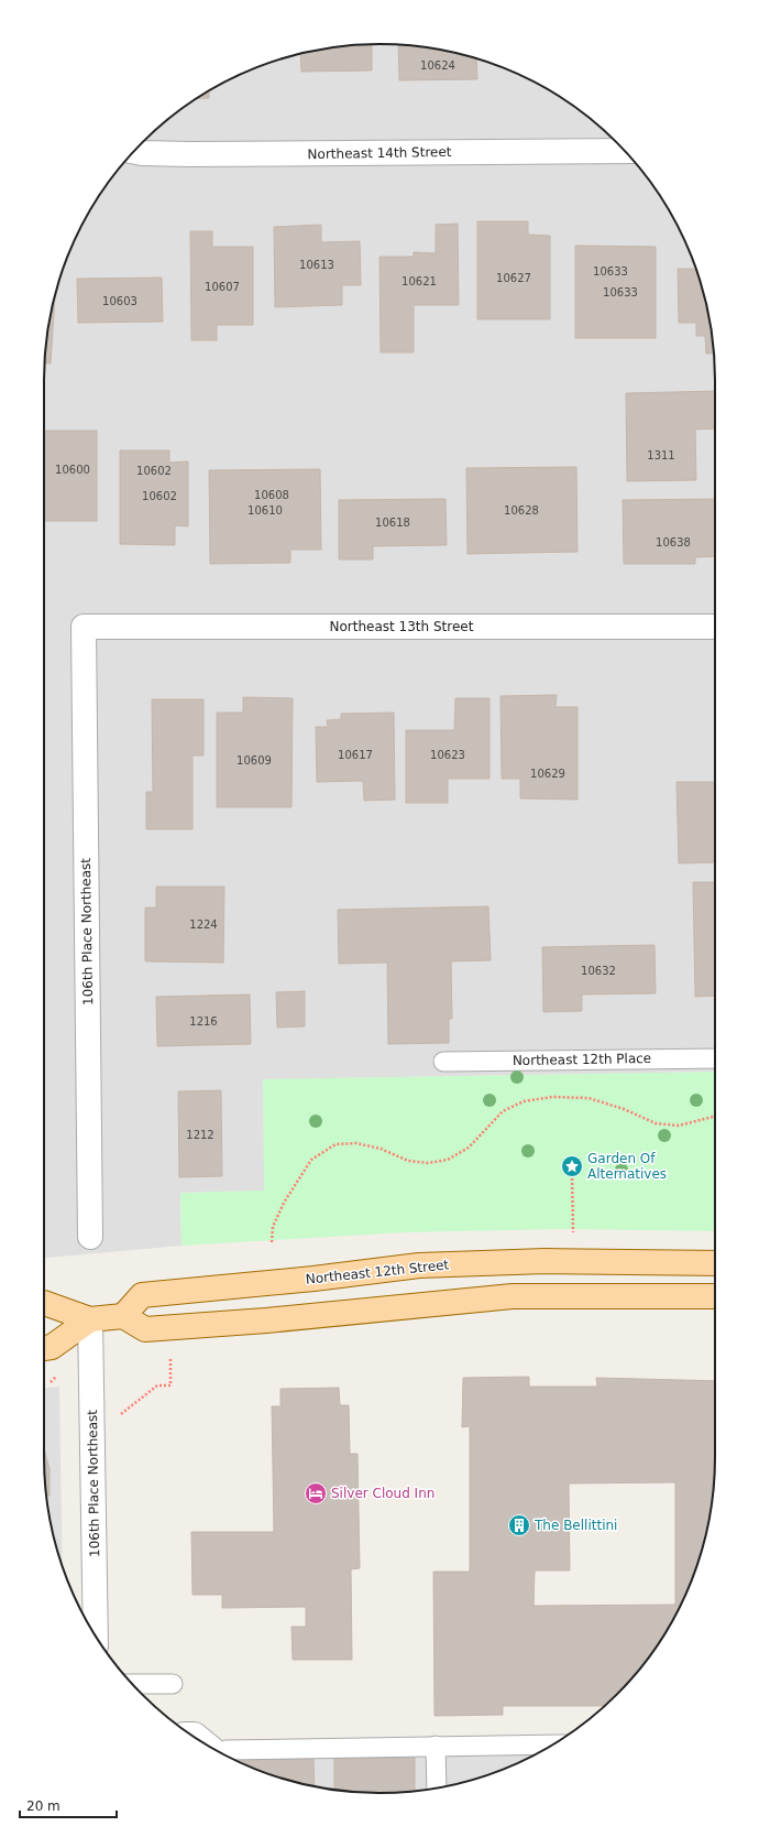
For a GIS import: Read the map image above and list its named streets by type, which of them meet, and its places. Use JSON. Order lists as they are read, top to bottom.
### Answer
{
  "streets": {
    "main road": ["Northeast 12th Street"],
    "street": ["Northeast 14th Street", "Northeast 13th Street", "106th Place Northeast"],
    "lane": ["Northeast 12th Place"]
  },
  "crossings": [
    ["Northeast 13th Street", "106th Place Northeast"]
  ],
  "places": {
    "place": ["Garden Of Alternatives"],
    "hotel": ["Silver Cloud Inn"],
    "building": ["The Bellittini"]
  },
  "house_numbers": [
    "10624",
    "10613",
    "10633",
    "10627",
    "10621",
    "10607",
    "10633",
    "10603",
    "1311",
    "10600",
    "10602",
    "10608",
    "10602",
    "10610",
    "10628",
    "10618",
    "10638",
    "10617",
    "10623",
    "10609",
    "10629",
    "1224",
    "10632",
    "1216",
    "1212"
  ],
  "scale_bar": "20 m"
}
